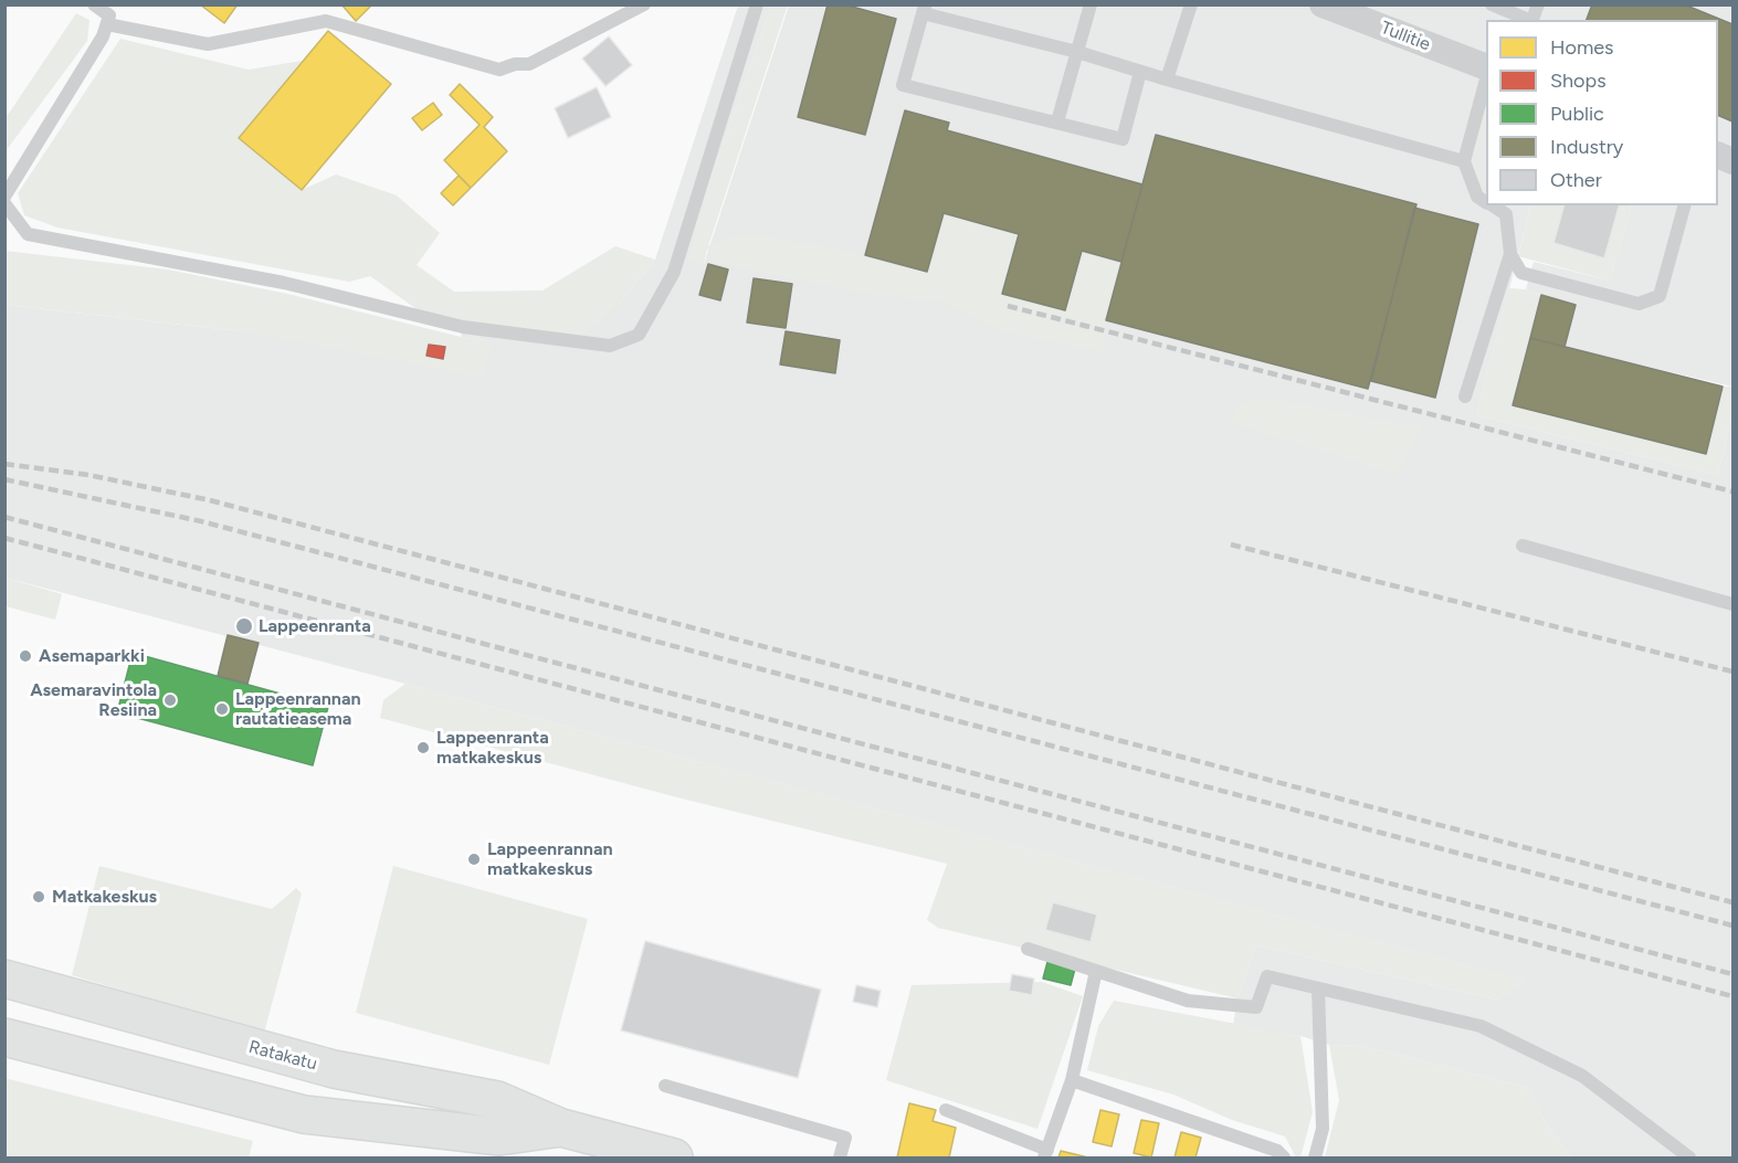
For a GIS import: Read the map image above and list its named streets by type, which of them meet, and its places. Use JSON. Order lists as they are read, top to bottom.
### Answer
{
  "streets": {
    "main road": ["Ratakatu"],
    "street": ["Tullitie"]
  },
  "places": [
    "Lappeenranta",
    "Asemaparkki",
    "Asemaravintola Resiina",
    "Lappeenrannan rautatieasema",
    "Lappeenranta matkakeskus",
    "Lappeenrannan matkakeskus",
    "Matkakeskus"
  ],
  "legend": [
    "Homes",
    "Shops",
    "Public",
    "Industry",
    "Other"
  ]
}
